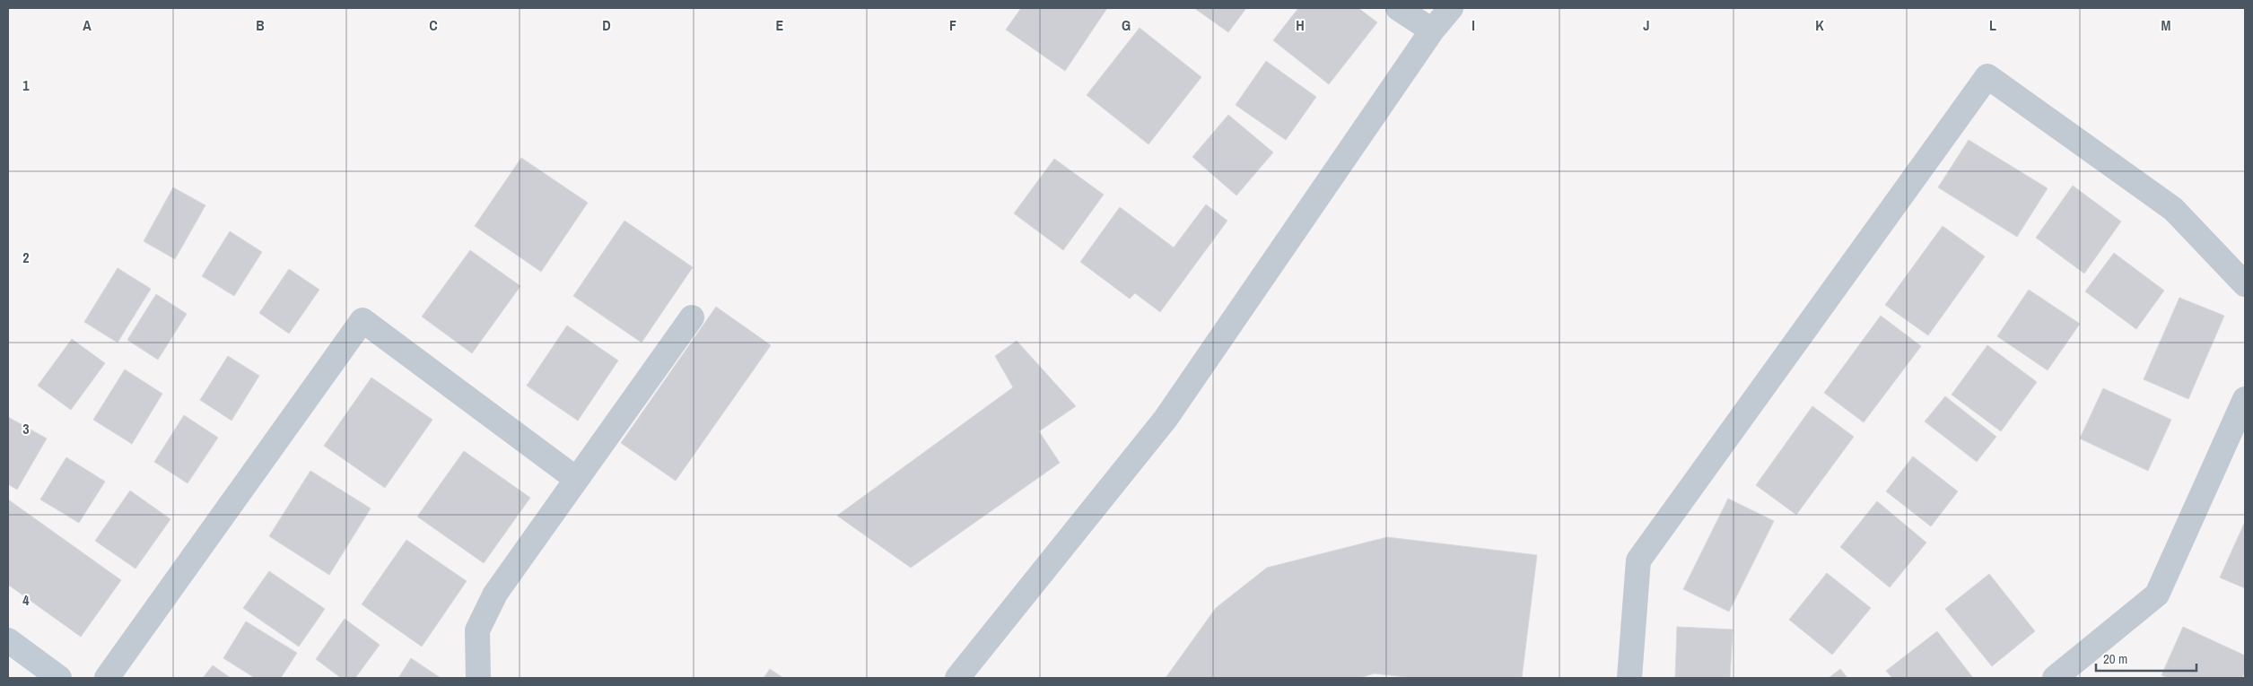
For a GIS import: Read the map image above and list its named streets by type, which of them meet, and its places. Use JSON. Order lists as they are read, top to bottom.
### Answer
{
  "scale_bar": "20 m",
  "grid": {
    "columns": [
      "A",
      "B",
      "C",
      "D",
      "E",
      "F",
      "G",
      "H",
      "I",
      "J",
      "K",
      "L",
      "M"
    ],
    "rows": [
      "1",
      "2",
      "3",
      "4"
    ]
  }
}
